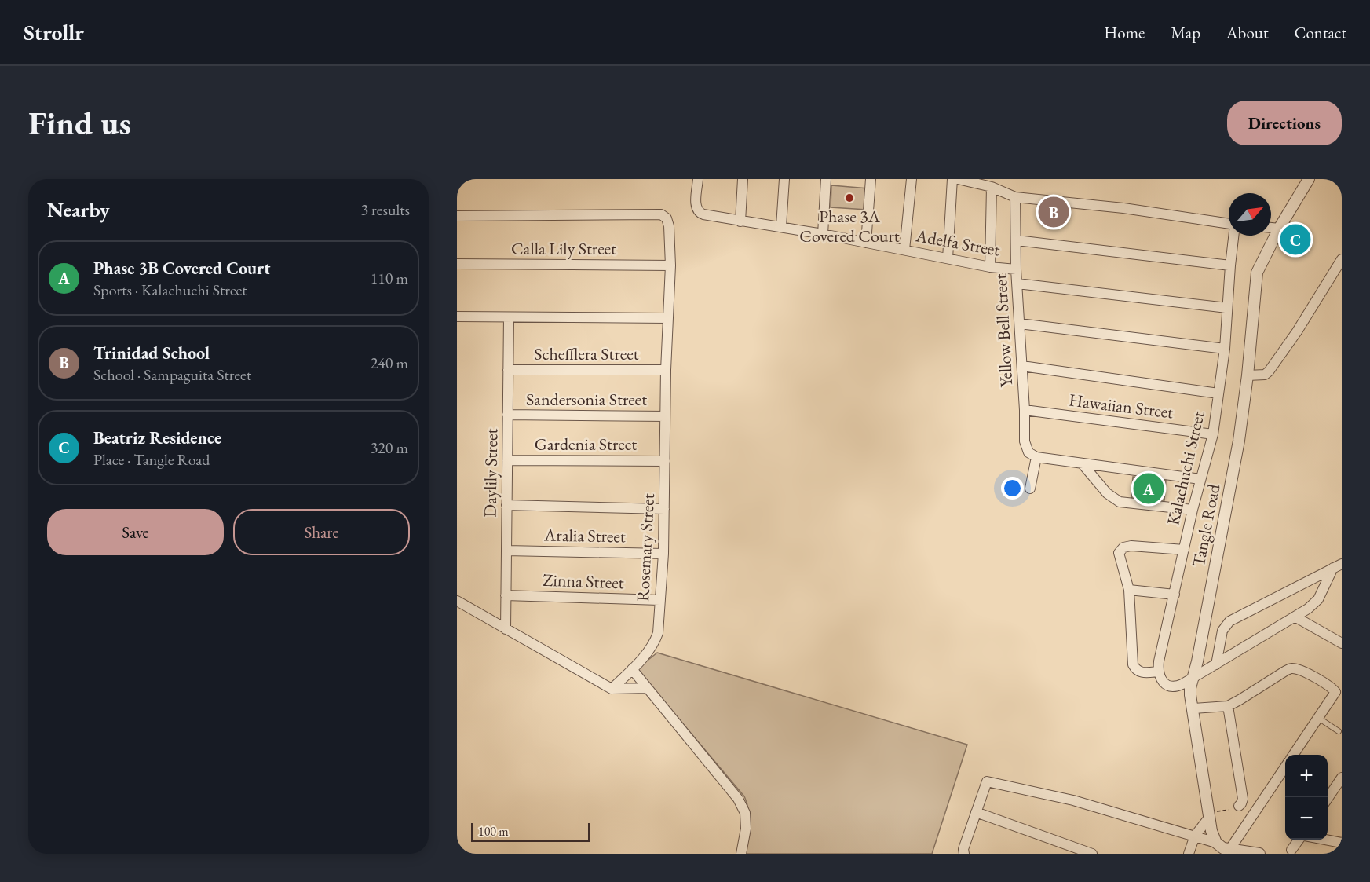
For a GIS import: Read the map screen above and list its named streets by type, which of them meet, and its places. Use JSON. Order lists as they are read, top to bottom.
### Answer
{
  "streets": {
    "street": [
      "Adelfa Street",
      "Calla Lily Street",
      "Yellow Bell Street",
      "Schefflera Street",
      "Sandersonia Street",
      "Hawaiian Street",
      "Gardenia Street",
      "Kalachuchi Street",
      "Daylily Street",
      "Tangle Road",
      "Aralia Street",
      "Rosemary Street",
      "Zinna Street"
    ]
  },
  "crossings": [
    ["Adelfa Street", "Yellow Bell Street"],
    ["Calla Lily Street", "Rosemary Street"],
    ["Yellow Bell Street", "Hawaiian Street"],
    ["Schefflera Street", "Daylily Street"],
    ["Schefflera Street", "Rosemary Street"],
    ["Sandersonia Street", "Daylily Street"],
    ["Sandersonia Street", "Rosemary Street"],
    ["Hawaiian Street", "Kalachuchi Street"],
    ["Gardenia Street", "Daylily Street"],
    ["Gardenia Street", "Rosemary Street"],
    ["Daylily Street", "Aralia Street"],
    ["Daylily Street", "Zinna Street"],
    ["Aralia Street", "Rosemary Street"],
    ["Rosemary Street", "Zinna Street"]
  ],
  "places": ["Phase 3A Covered Court"],
  "scale_bar": "100 m",
  "north": "top right",
  "page": {
    "header": "Strollr",
    "nav": [
      "Home",
      "Map",
      "About",
      "Contact"
    ],
    "buttons": [
      "Directions",
      ["Save", "Share"]
    ],
    "title": "Find us",
    "heading": ["Nearby", "3 results"],
    "pins": ["B", "C", "A"],
    "list": [
      {
        "mark": "A",
        "name": "Phase 3B Covered Court",
        "note": "Sports · Kalachuchi Street",
        "value": "110 m"
      },
      {
        "mark": "B",
        "name": "Trinidad School",
        "note": "School · Sampaguita Street",
        "value": "240 m"
      },
      {
        "mark": "C",
        "name": "Beatriz Residence",
        "note": "Place · Tangle Road",
        "value": "320 m"
      }
    ],
    "map_buttons": ["+", "−"],
    "scale": "100 m"
  }
}
